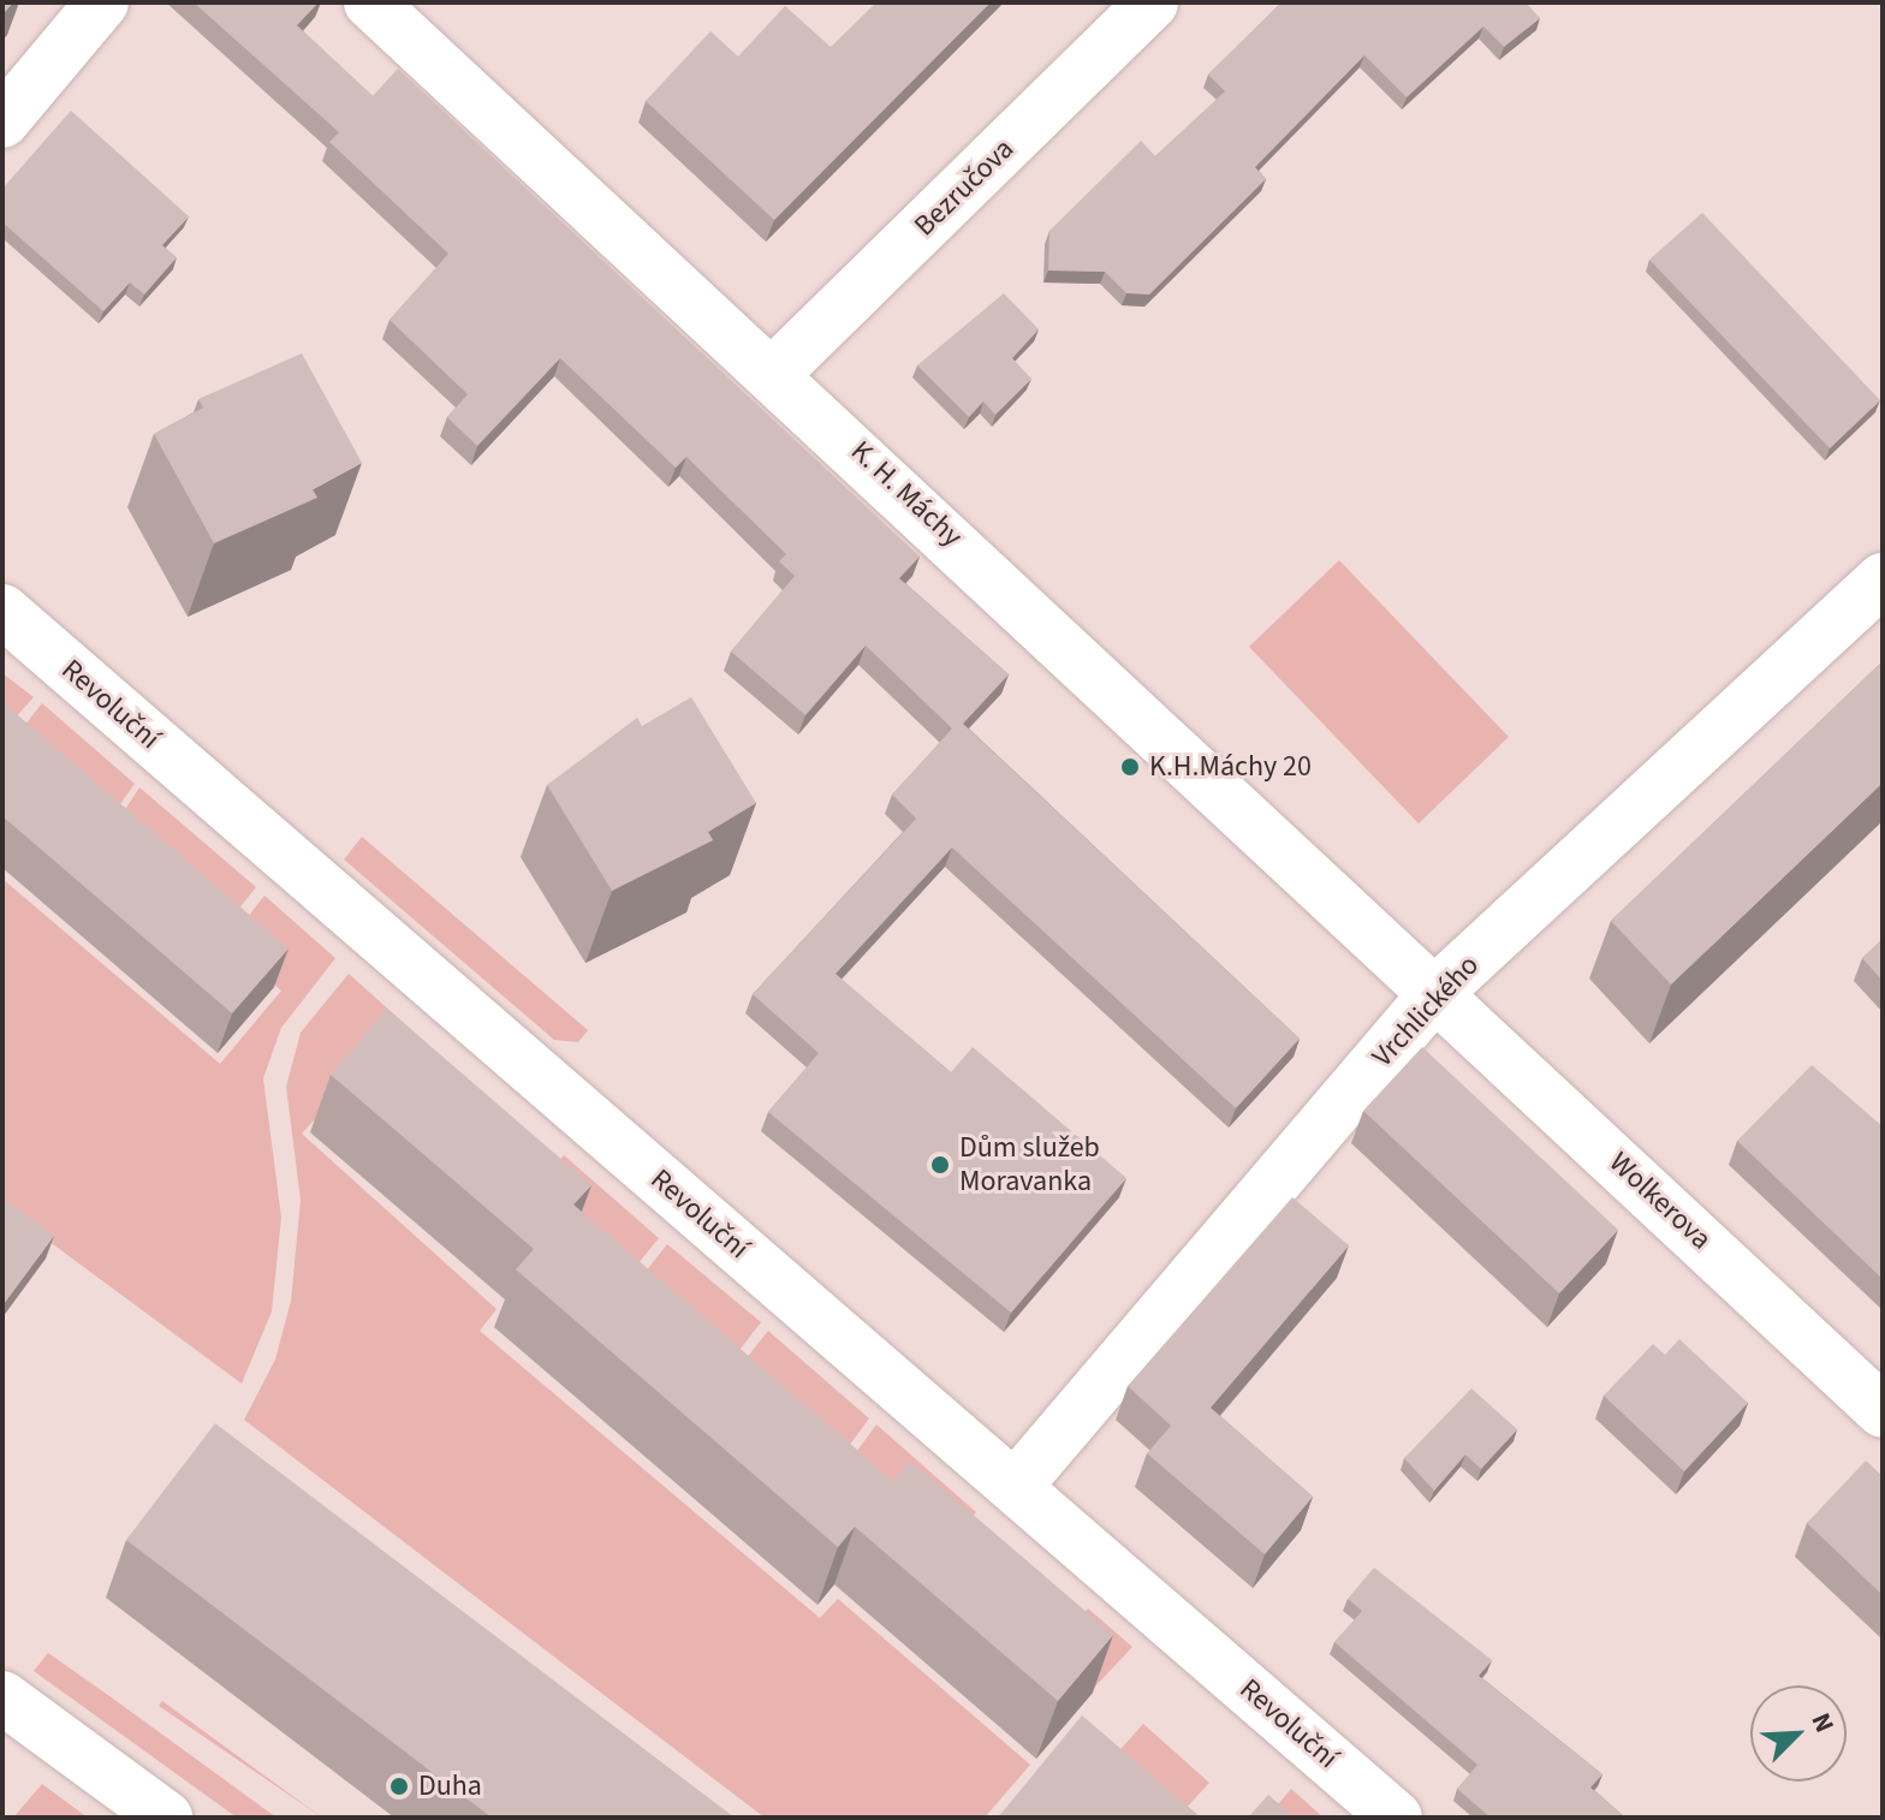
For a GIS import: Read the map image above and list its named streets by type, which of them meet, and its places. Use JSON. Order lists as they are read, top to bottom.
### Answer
{
  "streets": {
    "street": [
      "Bezručova",
      "K. H. Máchy",
      "Revoluční",
      "Vrchlického",
      "Wolkerova"
    ]
  },
  "crossings": [
    ["Bezručova", "K. H. Máchy"],
    ["K. H. Máchy", "Vrchlického"],
    ["K. H. Máchy", "Wolkerova"],
    ["Revoluční", "Vrchlického"],
    ["Vrchlického", "Wolkerova"]
  ],
  "places": ["K.H.Máchy 20", "Dům služeb Moravanka", "Duha"],
  "north": "top right"
}
